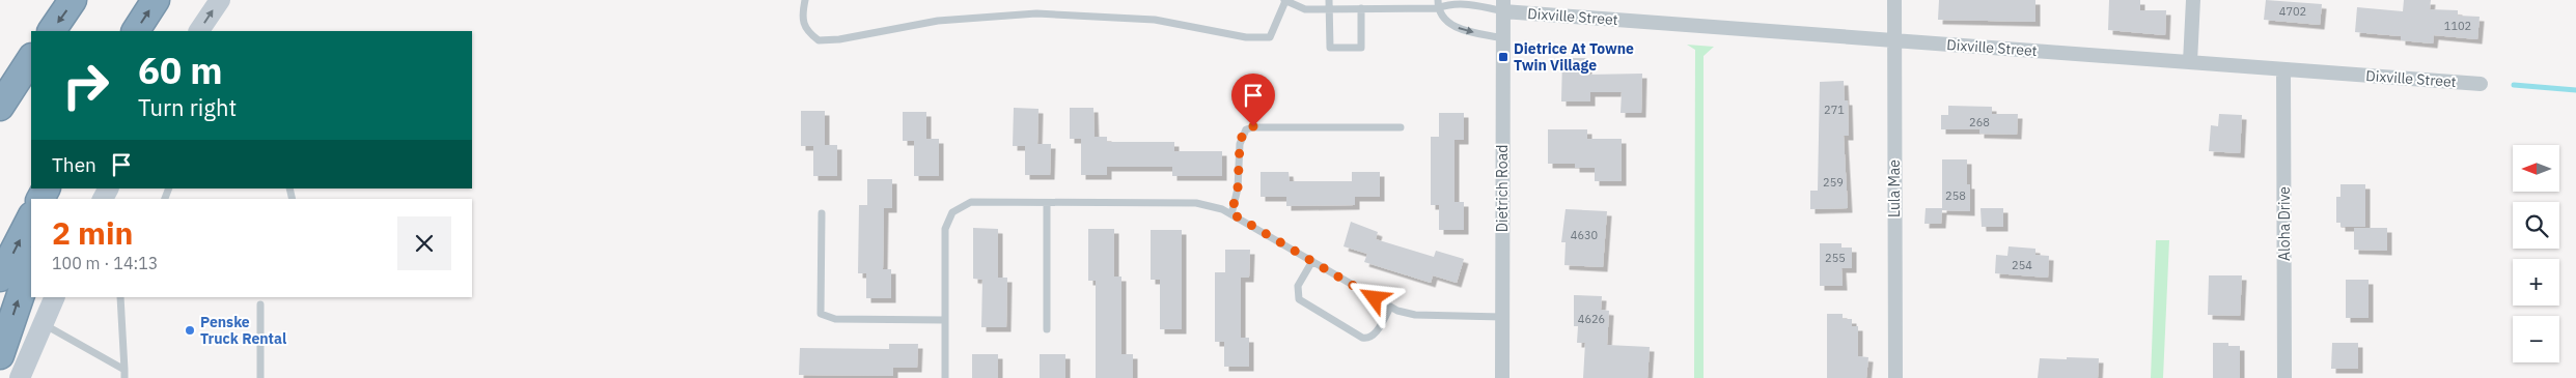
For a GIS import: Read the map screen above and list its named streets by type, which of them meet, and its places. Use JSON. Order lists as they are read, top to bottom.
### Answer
{
  "streets": {
    "street": [
      "Dixville Street",
      "Dietrich Road",
      "Lula Mae",
      "Aloha Drive"
    ]
  },
  "crossings": [
    ["Dixville Street", "Dietrich Road"],
    ["Dixville Street", "Lula Mae"],
    ["Dixville Street", "Aloha Drive"]
  ],
  "places": {
    "transit": ["Dietrice At Towne Twin Village"],
    "other": ["Penske Truck Rental"]
  },
  "house_numbers": [
    "4702",
    "1102",
    "271",
    "268",
    "259",
    "258",
    "4630",
    "255",
    "254",
    "4626"
  ],
  "north": "left",
  "page": {
    "turn": ["60 m", "Turn right"],
    "then": "Then",
    "map_buttons": ["+", "−"],
    "heading": ["2 min", "100 m · 14:13"]
  }
}
